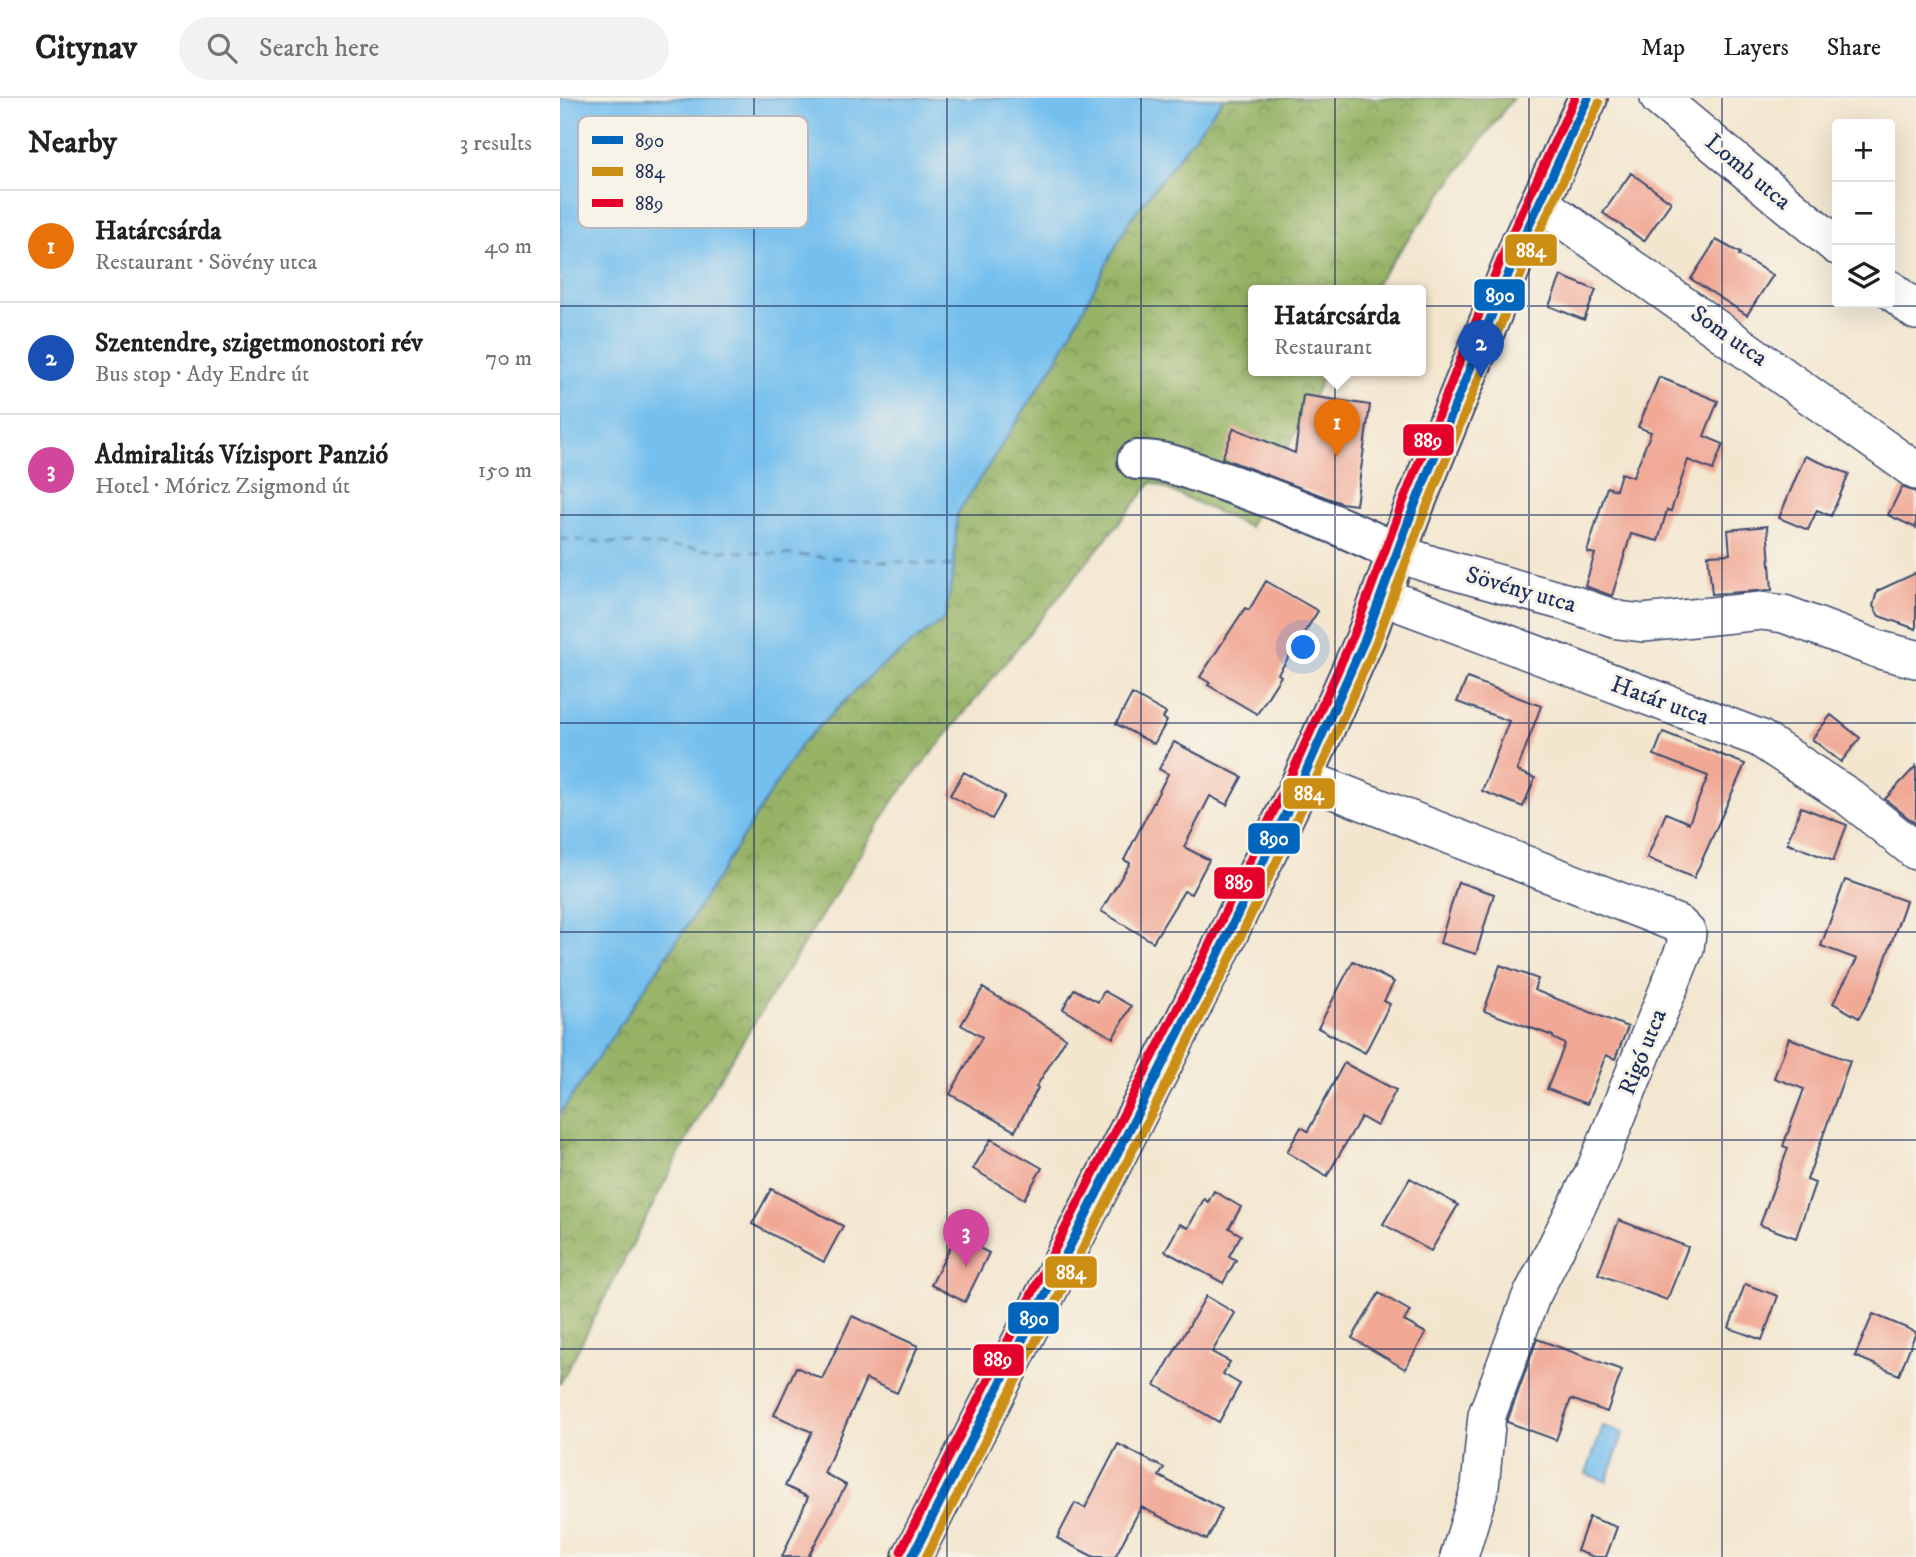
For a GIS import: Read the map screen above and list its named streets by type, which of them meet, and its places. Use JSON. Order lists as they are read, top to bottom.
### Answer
{
  "streets": {
    "street": [
      "Lomb utca",
      "Som utca",
      "Sövény utca",
      "Határ utca",
      "Rigó utca"
    ]
  },
  "lines": ["transit line 890", "transit line 889", "transit line 884"],
  "legend": ["890", "884", "889"],
  "page": {
    "header": "Citynav",
    "search": "Search here",
    "nav": ["Map", "Layers", "Share"],
    "heading": ["Nearby", "3 results"],
    "map_buttons": ["+", "−"],
    "list": [
      {
        "mark": "1",
        "name": "Határcsárda",
        "note": "Restaurant · Sövény utca",
        "value": "40 m"
      },
      {
        "mark": "2",
        "name": "Szentendre, szigetmonostori rév",
        "note": "Bus stop · Ady Endre út",
        "value": "70 m"
      },
      {
        "mark": "3",
        "name": "Admiralitás Vízisport Panzió",
        "note": "Hotel · Móricz Zsigmond út",
        "value": "150 m"
      }
    ],
    "popup": ["Határcsárda", "Restaurant"],
    "pins": ["2", "1", "3"]
  }
}
